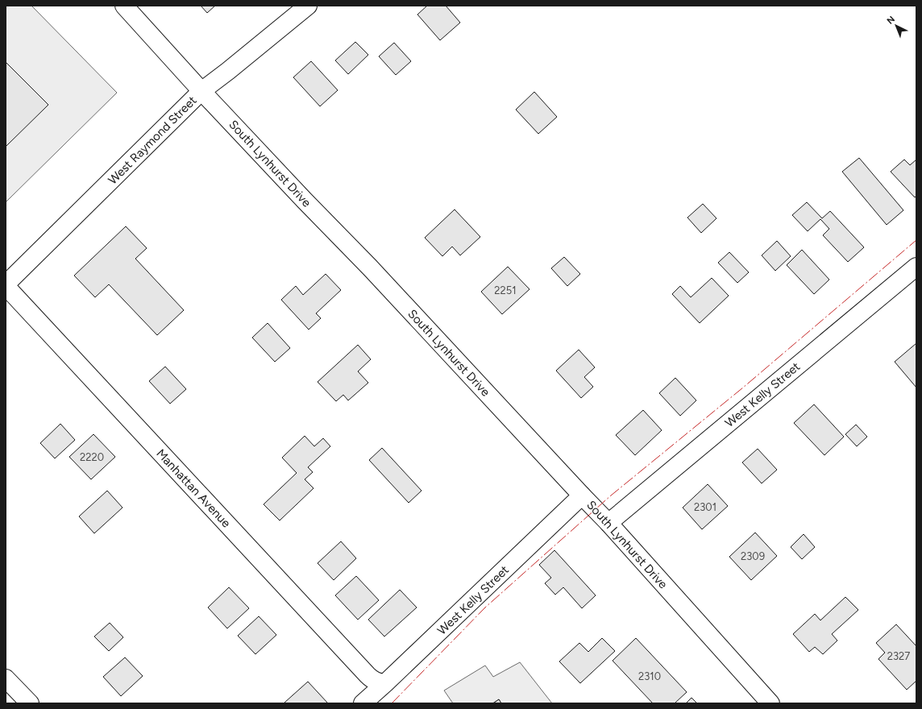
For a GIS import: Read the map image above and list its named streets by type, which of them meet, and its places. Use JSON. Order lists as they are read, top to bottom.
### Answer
{
  "streets": {
    "street": [
      "West Raymond Street",
      "South Lynhurst Drive",
      "West Kelly Street",
      "Manhattan Avenue"
    ]
  },
  "crossings": [
    ["West Raymond Street", "South Lynhurst Drive"],
    ["West Raymond Street", "Manhattan Avenue"],
    ["South Lynhurst Drive", "West Kelly Street"],
    ["West Kelly Street", "Manhattan Avenue"]
  ],
  "house_numbers": [
    "2251",
    "2220",
    "2301",
    "2309",
    "2327",
    "2310"
  ],
  "north": "top left"
}
